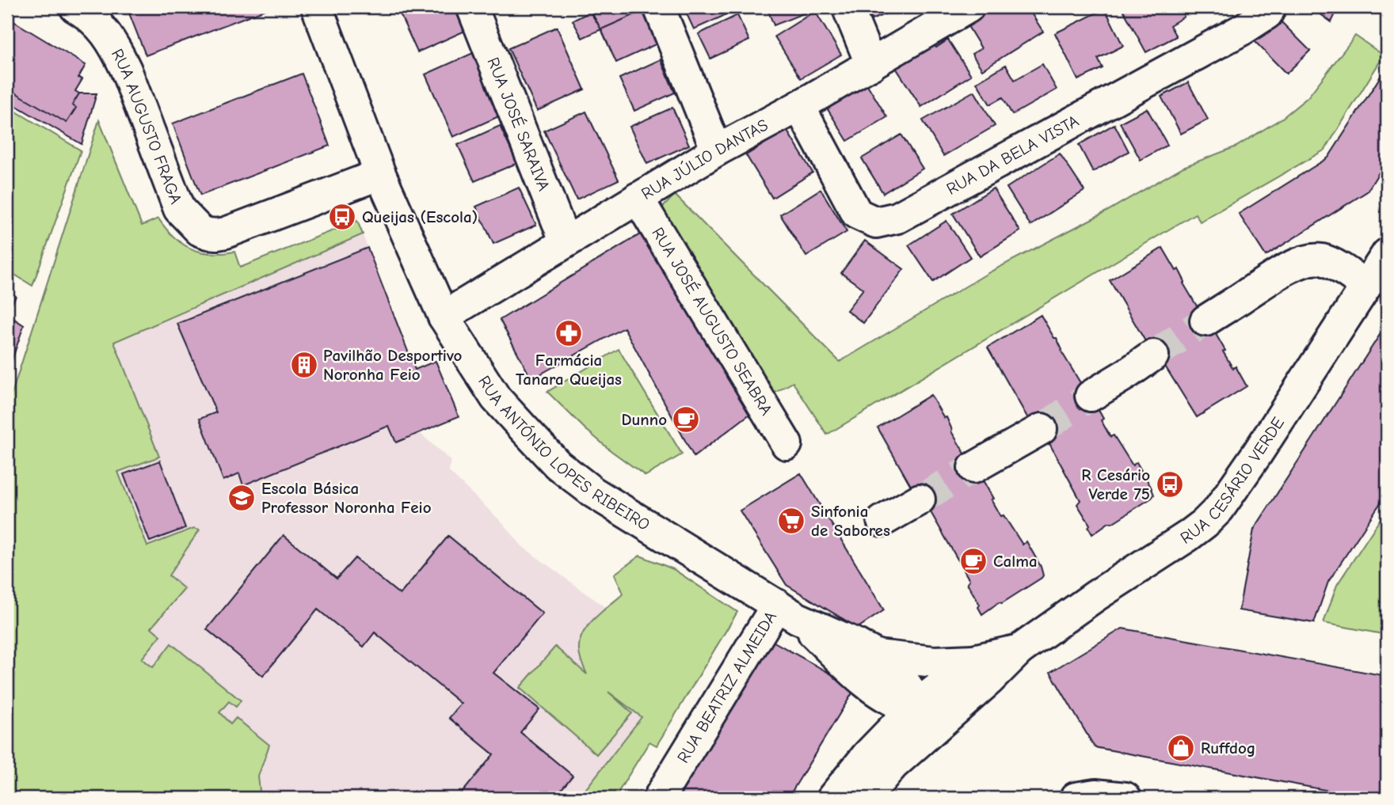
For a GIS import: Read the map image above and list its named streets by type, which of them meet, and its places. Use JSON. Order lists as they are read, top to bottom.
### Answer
{
  "streets": {
    "street": [
      "RUA JOSÉ SARAIVA",
      "RUA AUGUSTO FRAGA",
      "RUA DA BELA VISTA",
      "RUA JÚLIO DANTAS",
      "RUA JOSÉ AUGUSTO SEABRA",
      "RUA ANTÓNIO LOPES RIBEIRO",
      "RUA CESÁRIO VERDE",
      "RUA BEATRIZ ALMEIDA"
    ]
  },
  "crossings": [
    ["RUA JOSÉ SARAIVA", "RUA JÚLIO DANTAS"],
    ["RUA AUGUSTO FRAGA", "RUA ANTÓNIO LOPES RIBEIRO"],
    ["RUA DA BELA VISTA", "RUA JÚLIO DANTAS"],
    ["RUA JÚLIO DANTAS", "RUA JOSÉ AUGUSTO SEABRA"],
    ["RUA JÚLIO DANTAS", "RUA ANTÓNIO LOPES RIBEIRO"],
    ["RUA ANTÓNIO LOPES RIBEIRO", "RUA CESÁRIO VERDE"],
    ["RUA ANTÓNIO LOPES RIBEIRO", "RUA BEATRIZ ALMEIDA"]
  ],
  "places": {
    "bus stop": ["Queijas (Escola)", "R Cesário Verde 75"],
    "pharmacy": ["Farmácia Tanara Queijas"],
    "building": ["Pavilhão Desportivo Noronha Feio"],
    "cafe": ["Dunno", "Calma"],
    "school or university": ["Escola Básica Professor Noronha Feio"],
    "supermarket": ["Sinfonia de Sabores"],
    "shop": ["Ruffdog"]
  }
}
